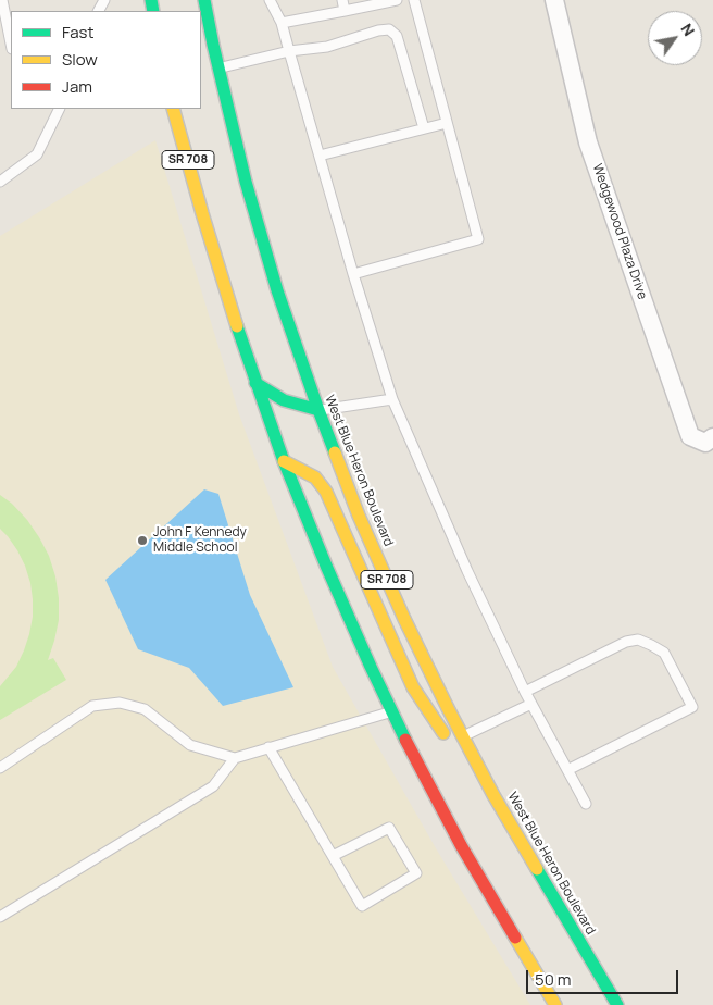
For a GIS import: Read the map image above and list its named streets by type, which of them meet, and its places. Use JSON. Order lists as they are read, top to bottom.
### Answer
{
  "streets": {
    "main road": ["SR 708", "West Blue Heron Boulevard"],
    "street": ["Wedgewood Plaza Drive"]
  },
  "places": ["John F Kennedy Middle School"],
  "legend": ["Fast", "Slow", "Jam"],
  "scale_bar": "50 m",
  "north": "top right"
}
